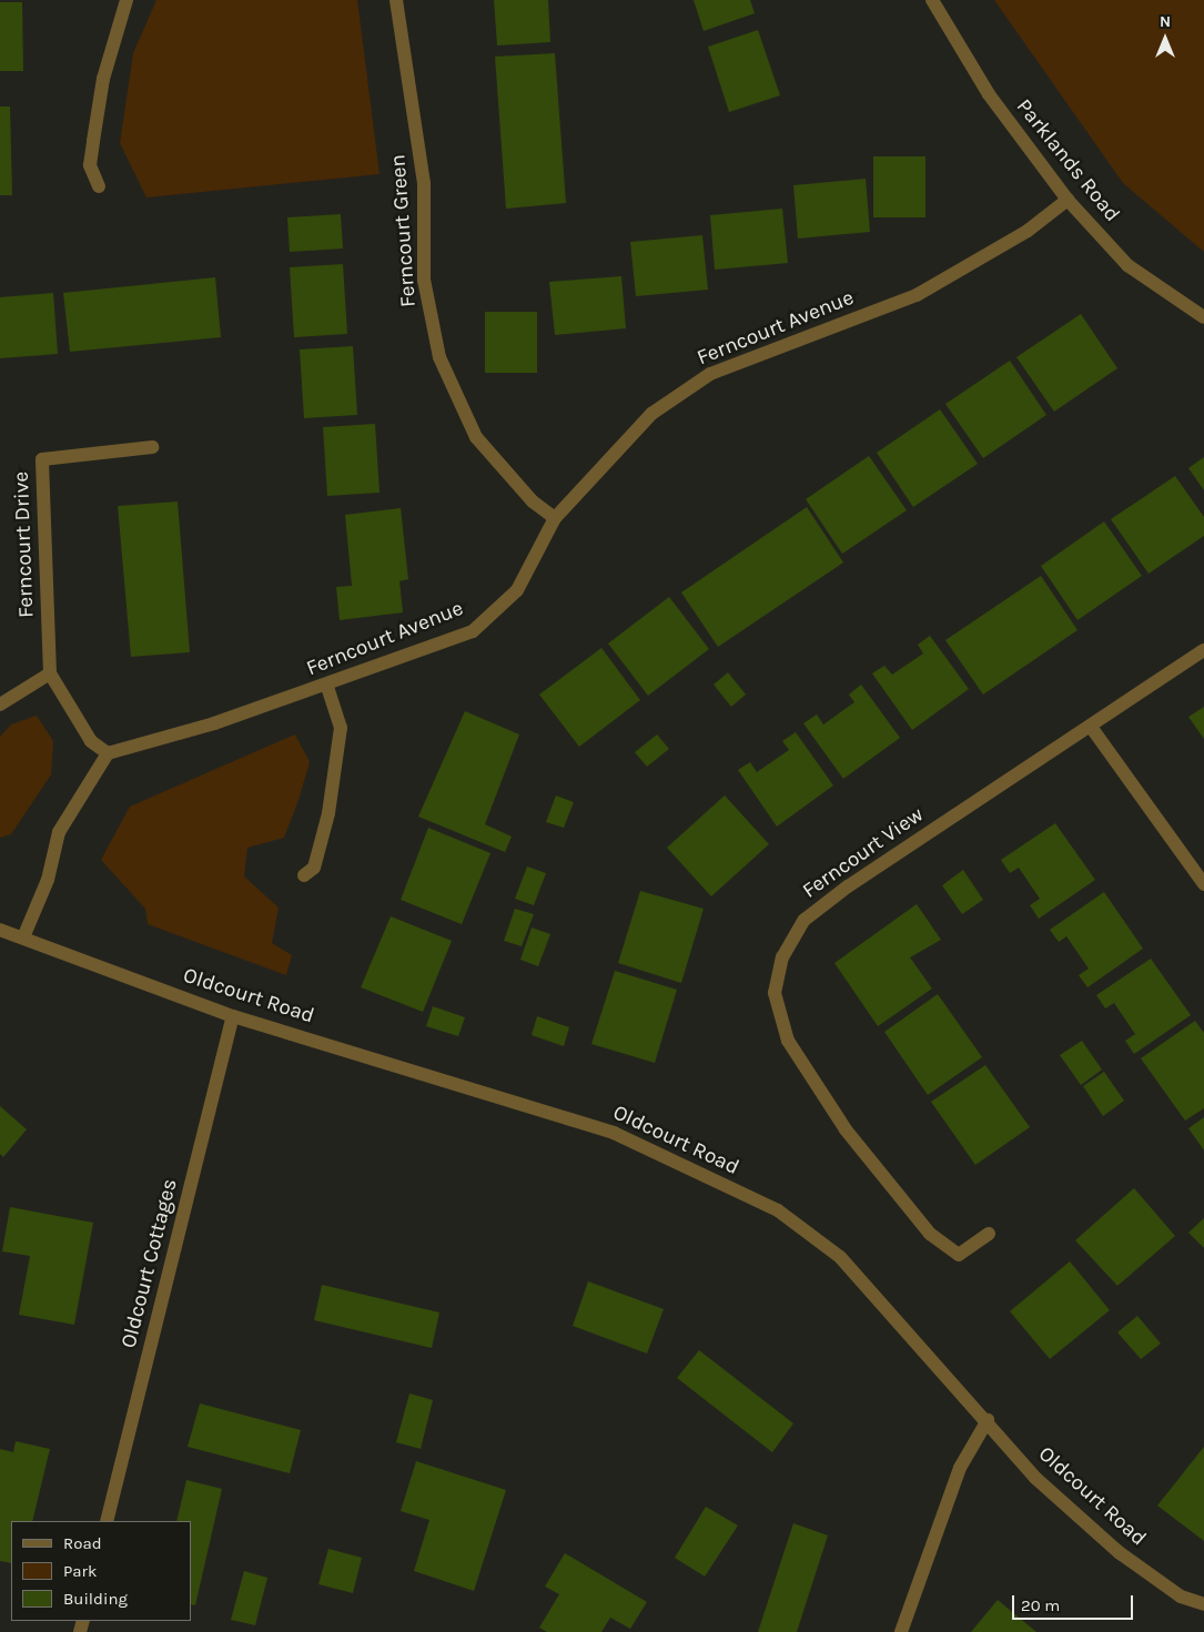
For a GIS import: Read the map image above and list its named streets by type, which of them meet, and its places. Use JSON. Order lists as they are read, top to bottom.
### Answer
{
  "streets": {
    "street": [
      "Parklands Road",
      "Ferncourt Green",
      "Ferncourt Avenue",
      "Ferncourt Drive",
      "Ferncourt View",
      "Oldcourt Road",
      "Oldcourt Cottages"
    ]
  },
  "crossings": [
    ["Parklands Road", "Ferncourt Avenue"],
    ["Ferncourt Green", "Ferncourt Avenue"],
    ["Ferncourt Avenue", "Ferncourt Drive"],
    ["Oldcourt Road", "Oldcourt Cottages"]
  ],
  "legend": ["Road", "Park", "Building"],
  "scale_bar": "20 m",
  "north": "top"
}
